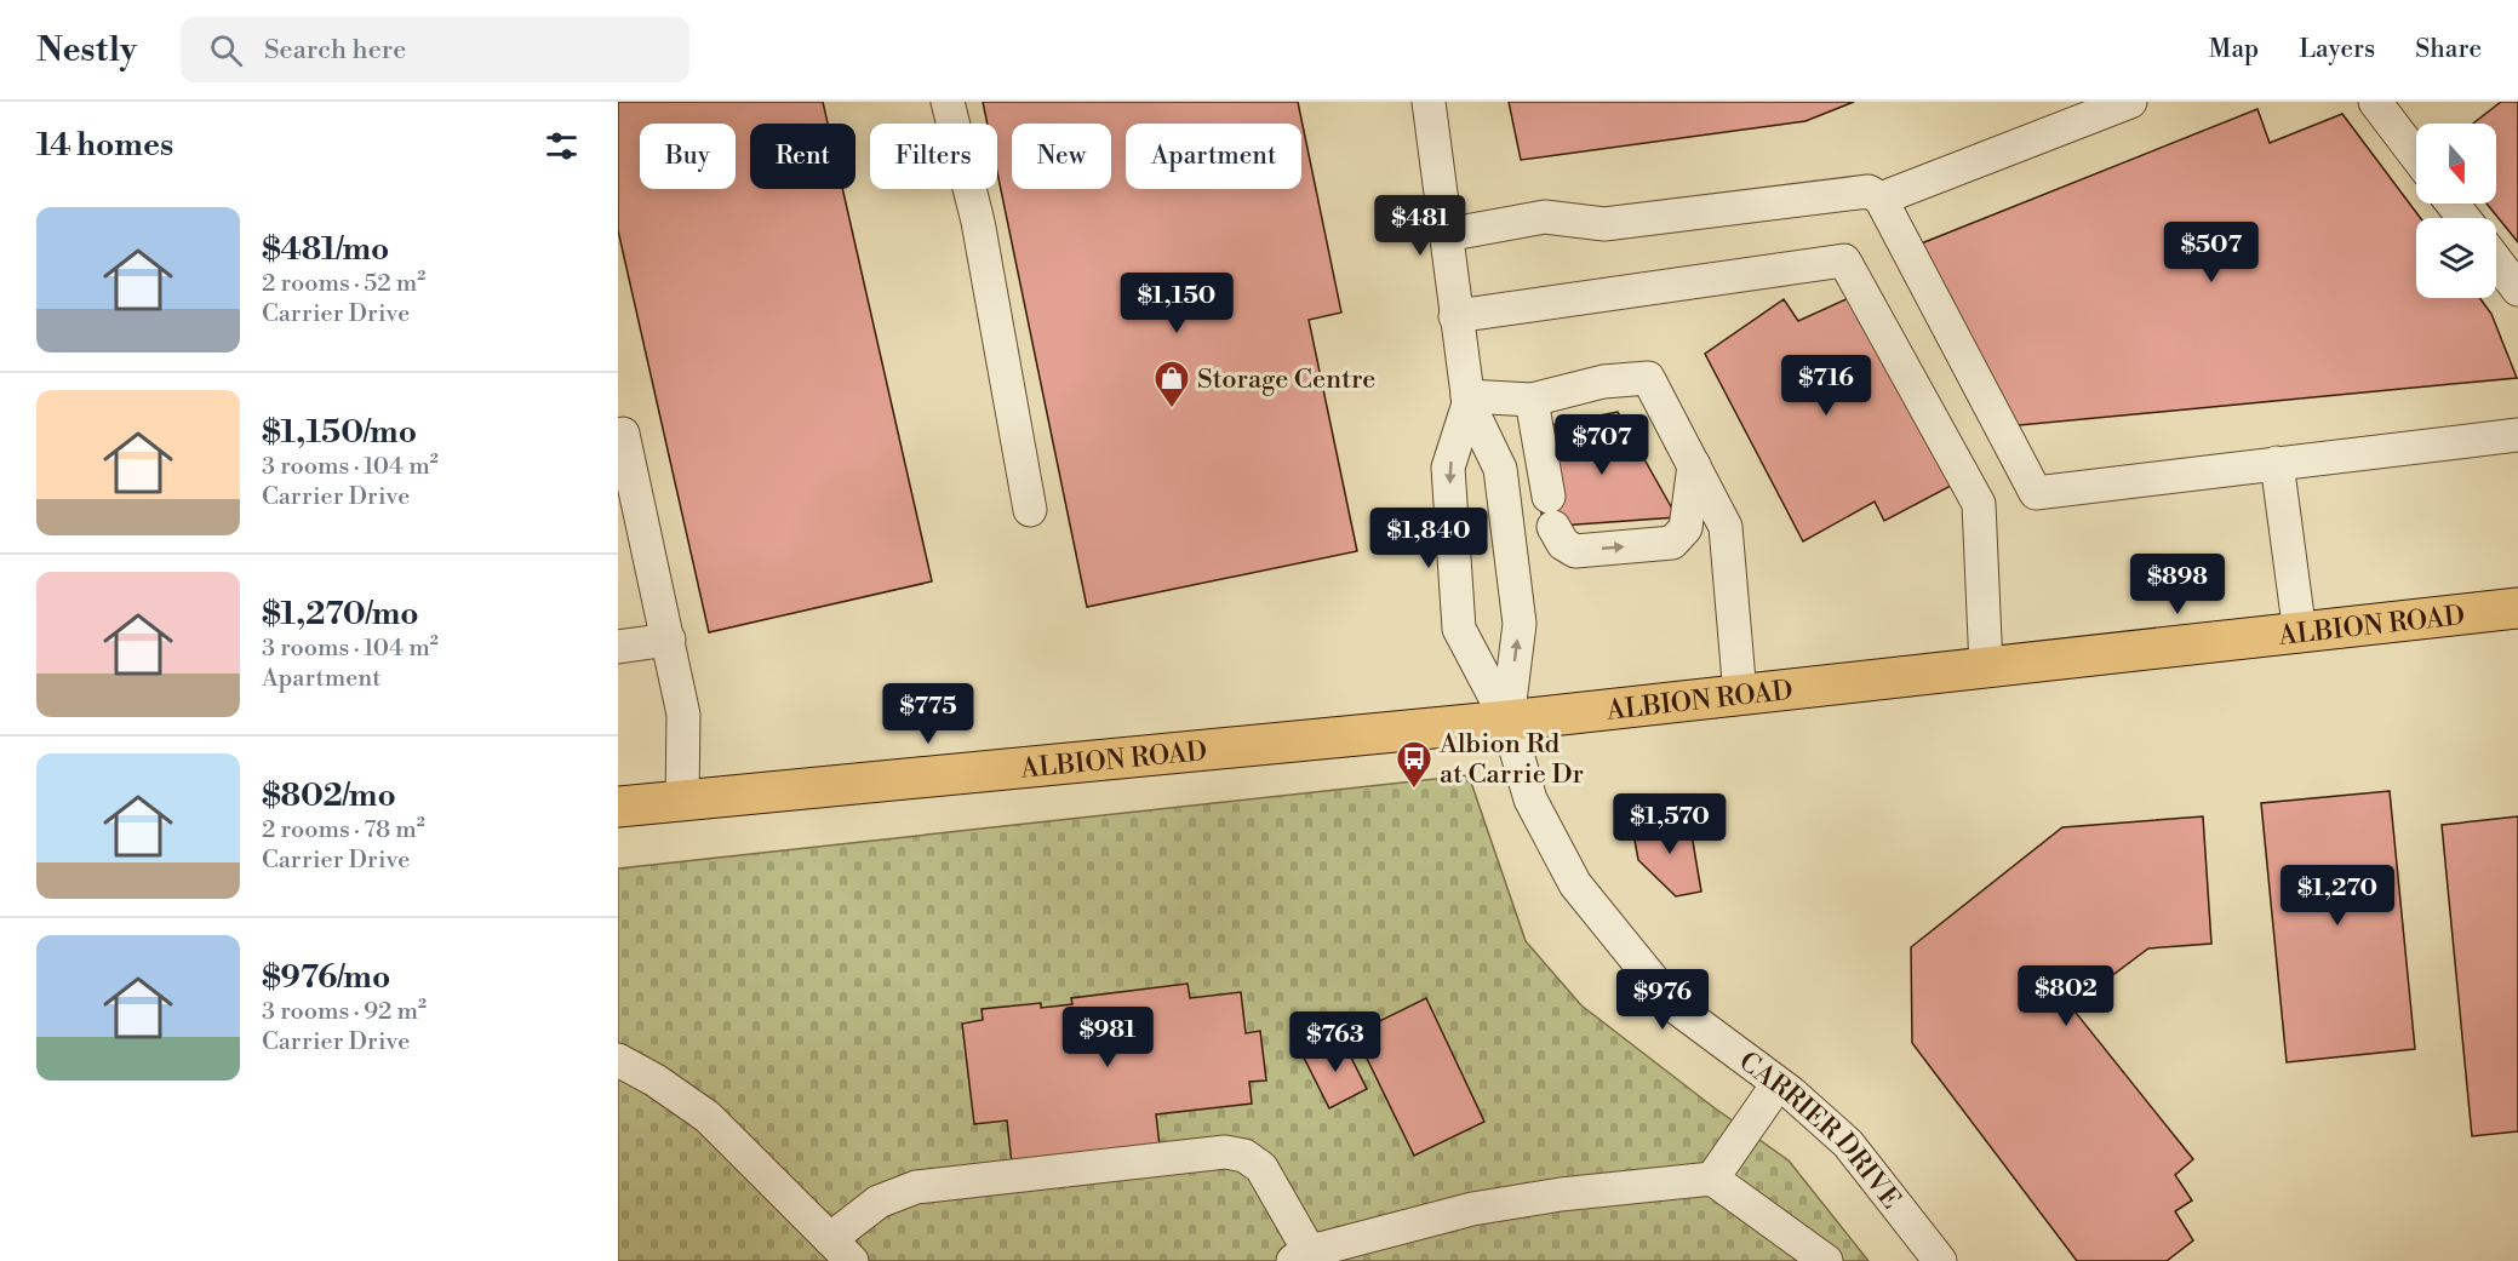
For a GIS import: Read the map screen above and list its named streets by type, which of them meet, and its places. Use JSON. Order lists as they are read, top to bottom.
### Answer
{
  "streets": {
    "main road": ["ALBION ROAD"],
    "street": ["CARRIER DRIVE"]
  },
  "crossings": [
    ["ALBION ROAD", "CARRIER DRIVE"]
  ],
  "places": {
    "shop": ["Storage Centre"],
    "bus stop": ["Albion Rd at Carrie Dr"]
  },
  "north": "bottom",
  "page": {
    "header": "Nestly",
    "search": "Search here",
    "nav": ["Map", "Layers", "Share"],
    "heading": "14 homes",
    "chip": [
      "Buy",
      "Rent",
      "Filters",
      "New",
      "Apartment"
    ],
    "list": [
      {
        "name": "$481/mo",
        "note": "2 rooms · 52 m² · Carrier Drive"
      },
      {
        "name": "$1,150/mo",
        "note": "3 rooms · 104 m² · Carrier Drive"
      },
      {
        "name": "$1,270/mo",
        "note": "3 rooms · 104 m² · Apartment"
      },
      {
        "name": "$802/mo",
        "note": "2 rooms · 78 m² · Carrier Drive"
      },
      {
        "name": "$976/mo",
        "note": "3 rooms · 92 m² · Carrier Drive"
      }
    ],
    "price": [
      "$481",
      "$507",
      "$1,150",
      "$716",
      "$707",
      "$1,840",
      "$898",
      "$775",
      "$1,570",
      "$1,270",
      "$802",
      "$976",
      "$981",
      "$763"
    ]
  }
}
